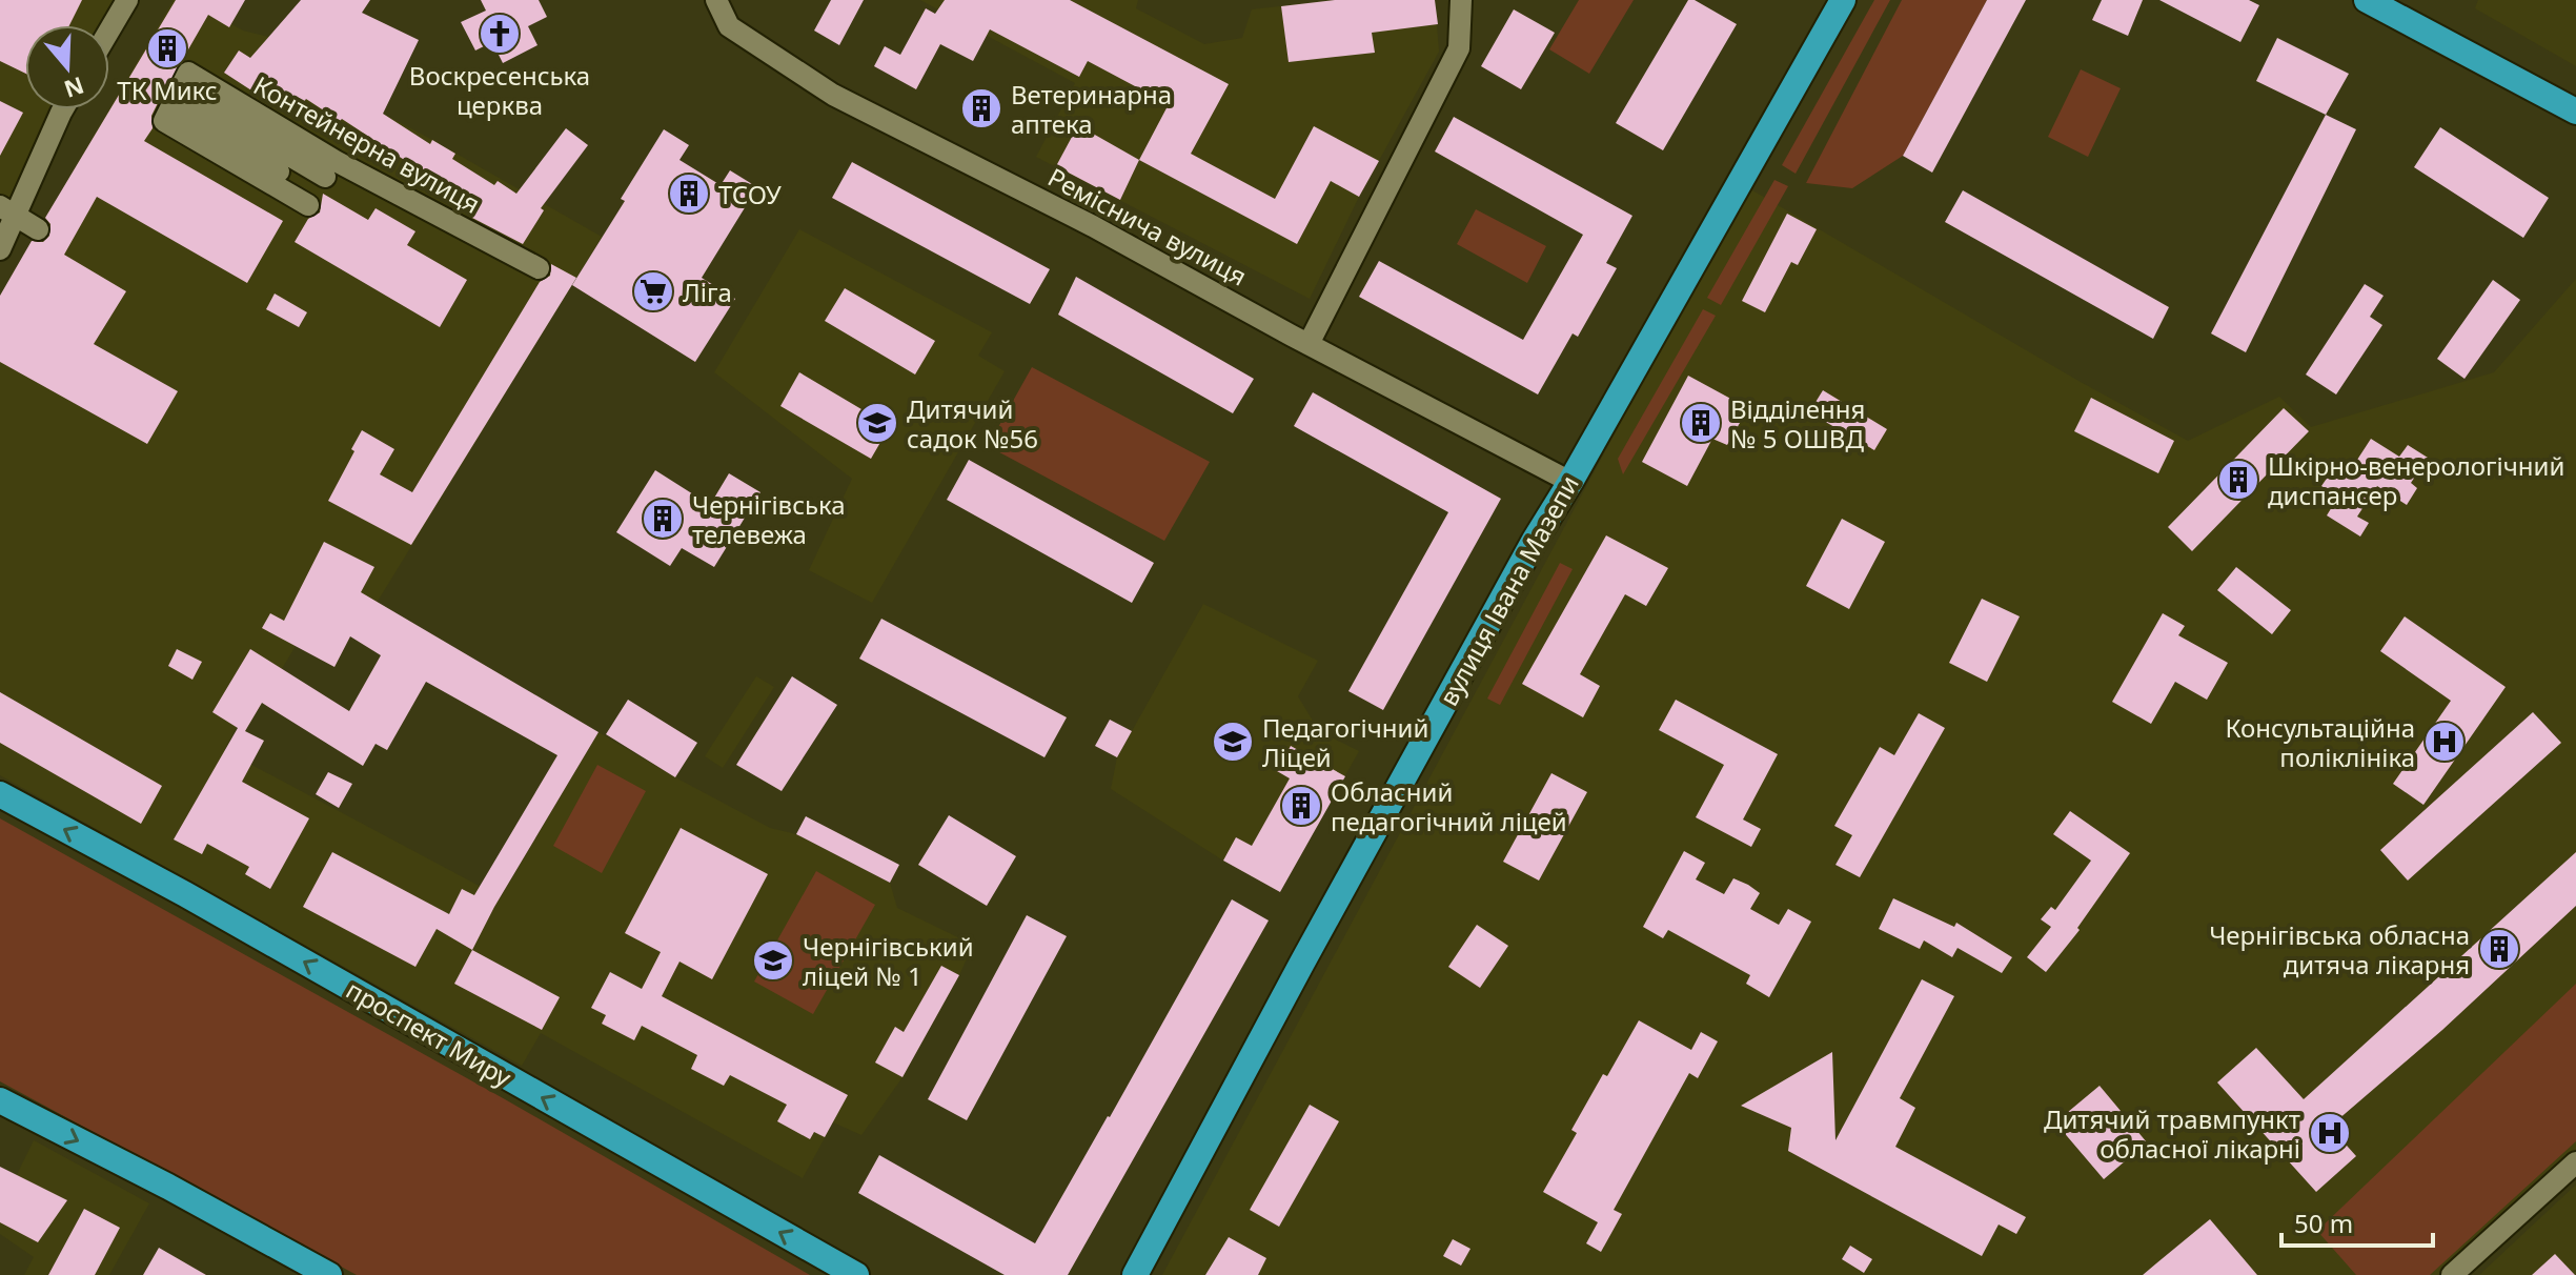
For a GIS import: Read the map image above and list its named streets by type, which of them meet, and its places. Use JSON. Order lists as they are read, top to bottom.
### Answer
{
  "streets": {
    "main road": ["вулиця Івана Мазепи", "проспект Миру"],
    "street": ["Контейнерна вулиця", "Реміснича вулиця"]
  },
  "crossings": [
    ["Реміснича вулиця", "вулиця Івана Мазепи"]
  ],
  "one_way": ["проспект Миру"],
  "places": {
    "church": ["Воскресенська церква"],
    "building": [
      "ТК Микс",
      "Ветеринарна аптека",
      "ТСОУ",
      "Відділення № 5 ОШВД",
      "Шкірно-венерологічний диспансер",
      "Чернігівська телевежа",
      "Обласний педагогічний ліцей",
      "Чернігівська обласна дитяча лікарня"
    ],
    "supermarket": ["Ліга"],
    "school or university": ["Дитячий садок №56", "Педагогічний Ліцей", "Чернігівський ліцей № 1"],
    "hospital": ["Консультаційна поліклініка", "Дитячий травмпункт обласної лікарні"]
  },
  "scale_bar": "50 m",
  "north": "bottom"
}
